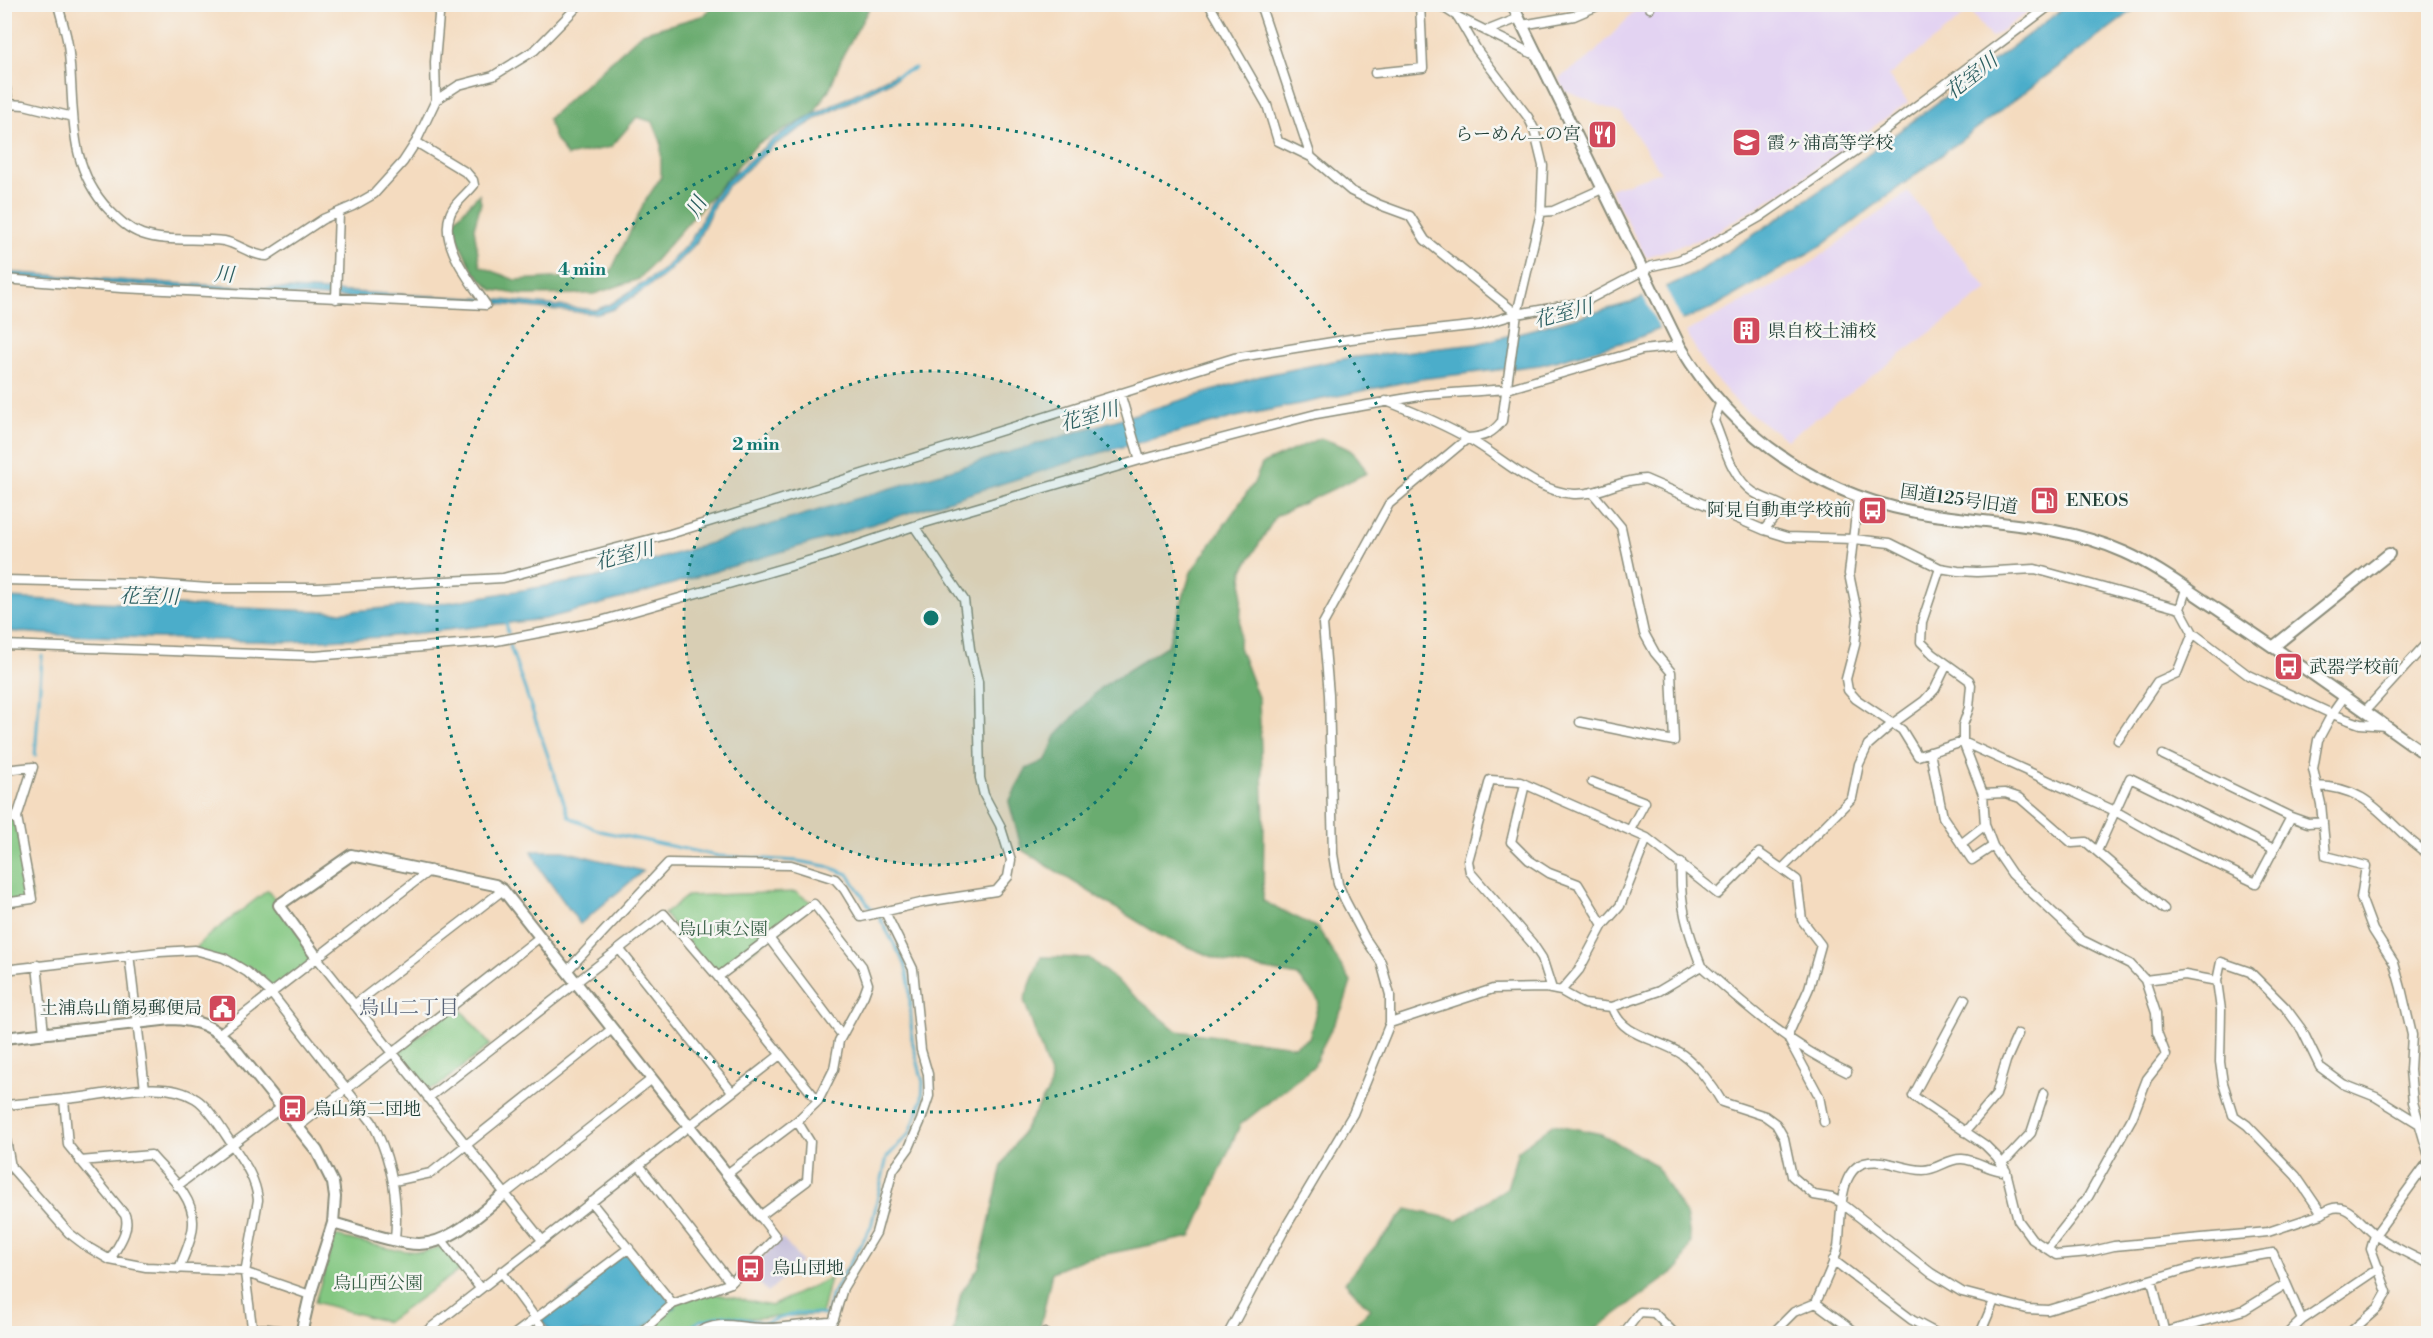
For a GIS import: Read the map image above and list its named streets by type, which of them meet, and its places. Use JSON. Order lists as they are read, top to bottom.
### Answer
{
  "streets": {
    "street": ["国道125号旧道"]
  },
  "districts": ["烏山二丁目"],
  "water": ["花室川", "川"],
  "parks": ["烏山東公園", "烏山西公園"],
  "places": {
    "restaurant": ["らーめん二の宮"],
    "school or university": ["霞ヶ浦高等学校"],
    "building": ["県自校土浦校"],
    "fuel station": ["ENEOS"],
    "bus stop": [
      "阿見自動車学校前",
      "武器学校前",
      "烏山第二団地",
      "烏山団地"
    ],
    "public building": ["土浦烏山簡易郵便局"]
  },
  "rings": ["4 min", "2 min"]
}
